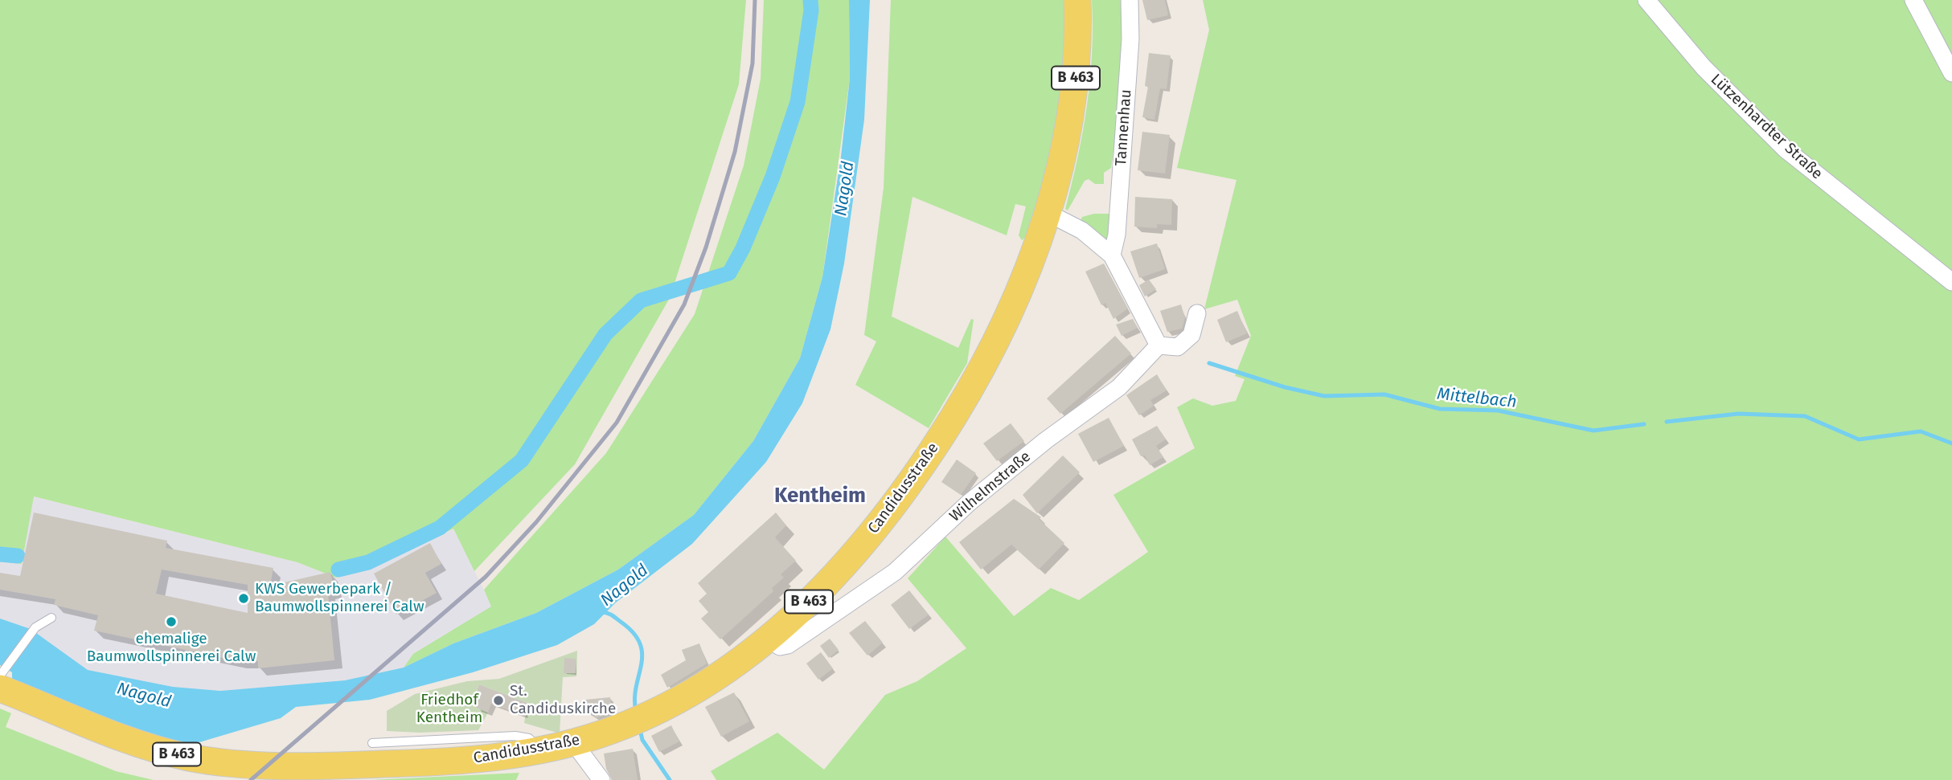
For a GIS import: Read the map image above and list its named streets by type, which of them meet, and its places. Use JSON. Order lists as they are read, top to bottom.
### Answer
{
  "streets": {
    "main road": ["B 463", "Candidusstraße"],
    "street": ["Lützenhardter Straße", "Tannenhau", "Wilhelmstraße"]
  },
  "crossings": [
    ["Wilhelmstraße", "Candidusstraße"]
  ],
  "districts": ["Kentheim"],
  "water": ["Nagold", "Mittelbach"],
  "parks": ["Friedhof Kentheim"],
  "places": ["KWS Gewerbepark / Baumwollspinnerei Calw", "ehemalige Baumwollspinnerei Calw", "St. Candiduskirche"]
}
